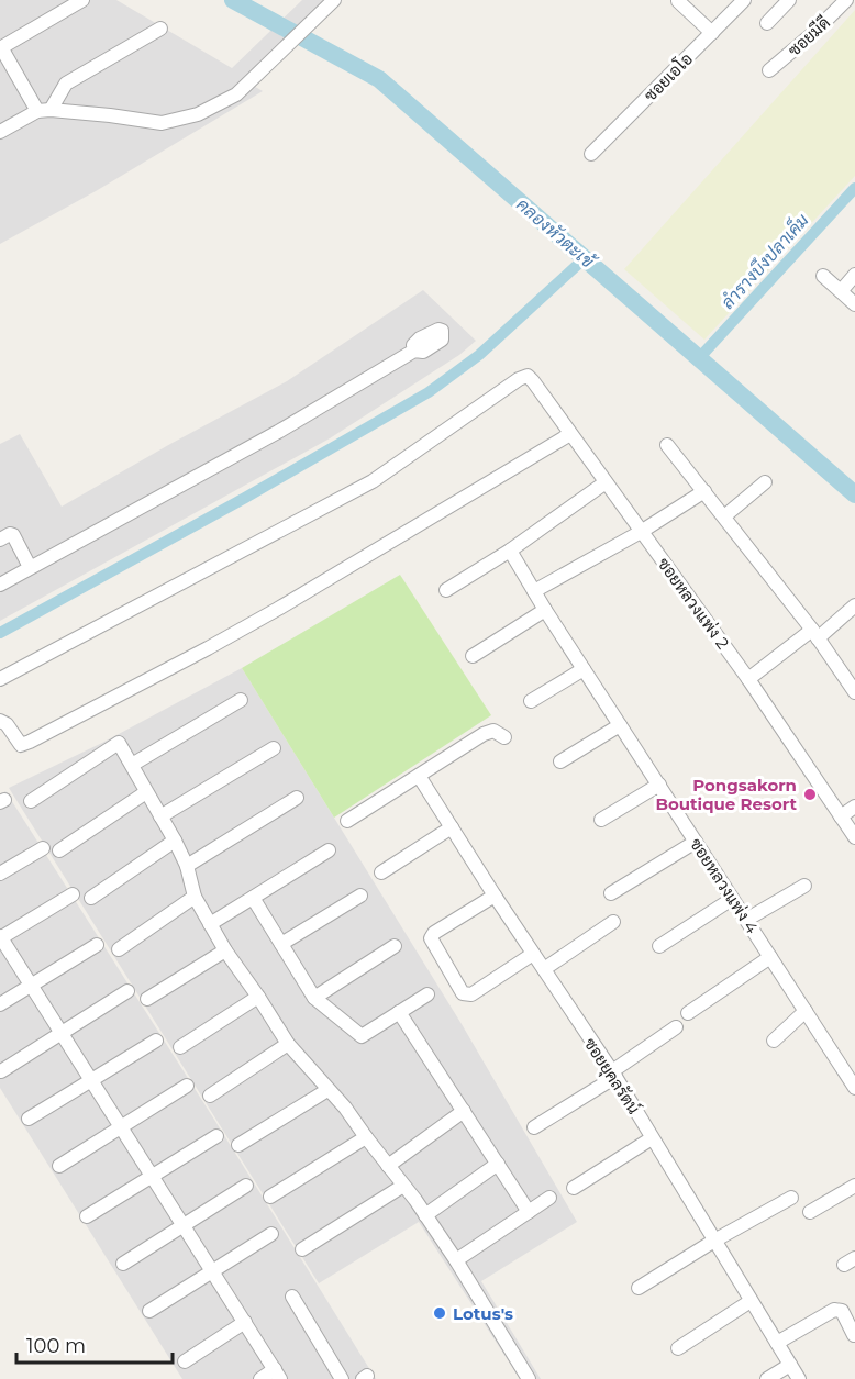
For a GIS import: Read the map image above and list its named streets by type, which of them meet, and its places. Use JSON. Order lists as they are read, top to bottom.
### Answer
{
  "streets": {
    "street": [
      "ซอยมีดี",
      "ซอยเอโอ",
      "ซอยหลวงแพ่ง 2",
      "ซอยหลวงแพ่ง 4",
      "ซอยยุคลรัตน์"
    ]
  },
  "water": ["คลองหัวตะเข้", "ลำรางบึงปลาเค็ม"],
  "places": ["Pongsakorn Boutique Resort", "Lotus's"],
  "scale_bar": "100 m"
}
